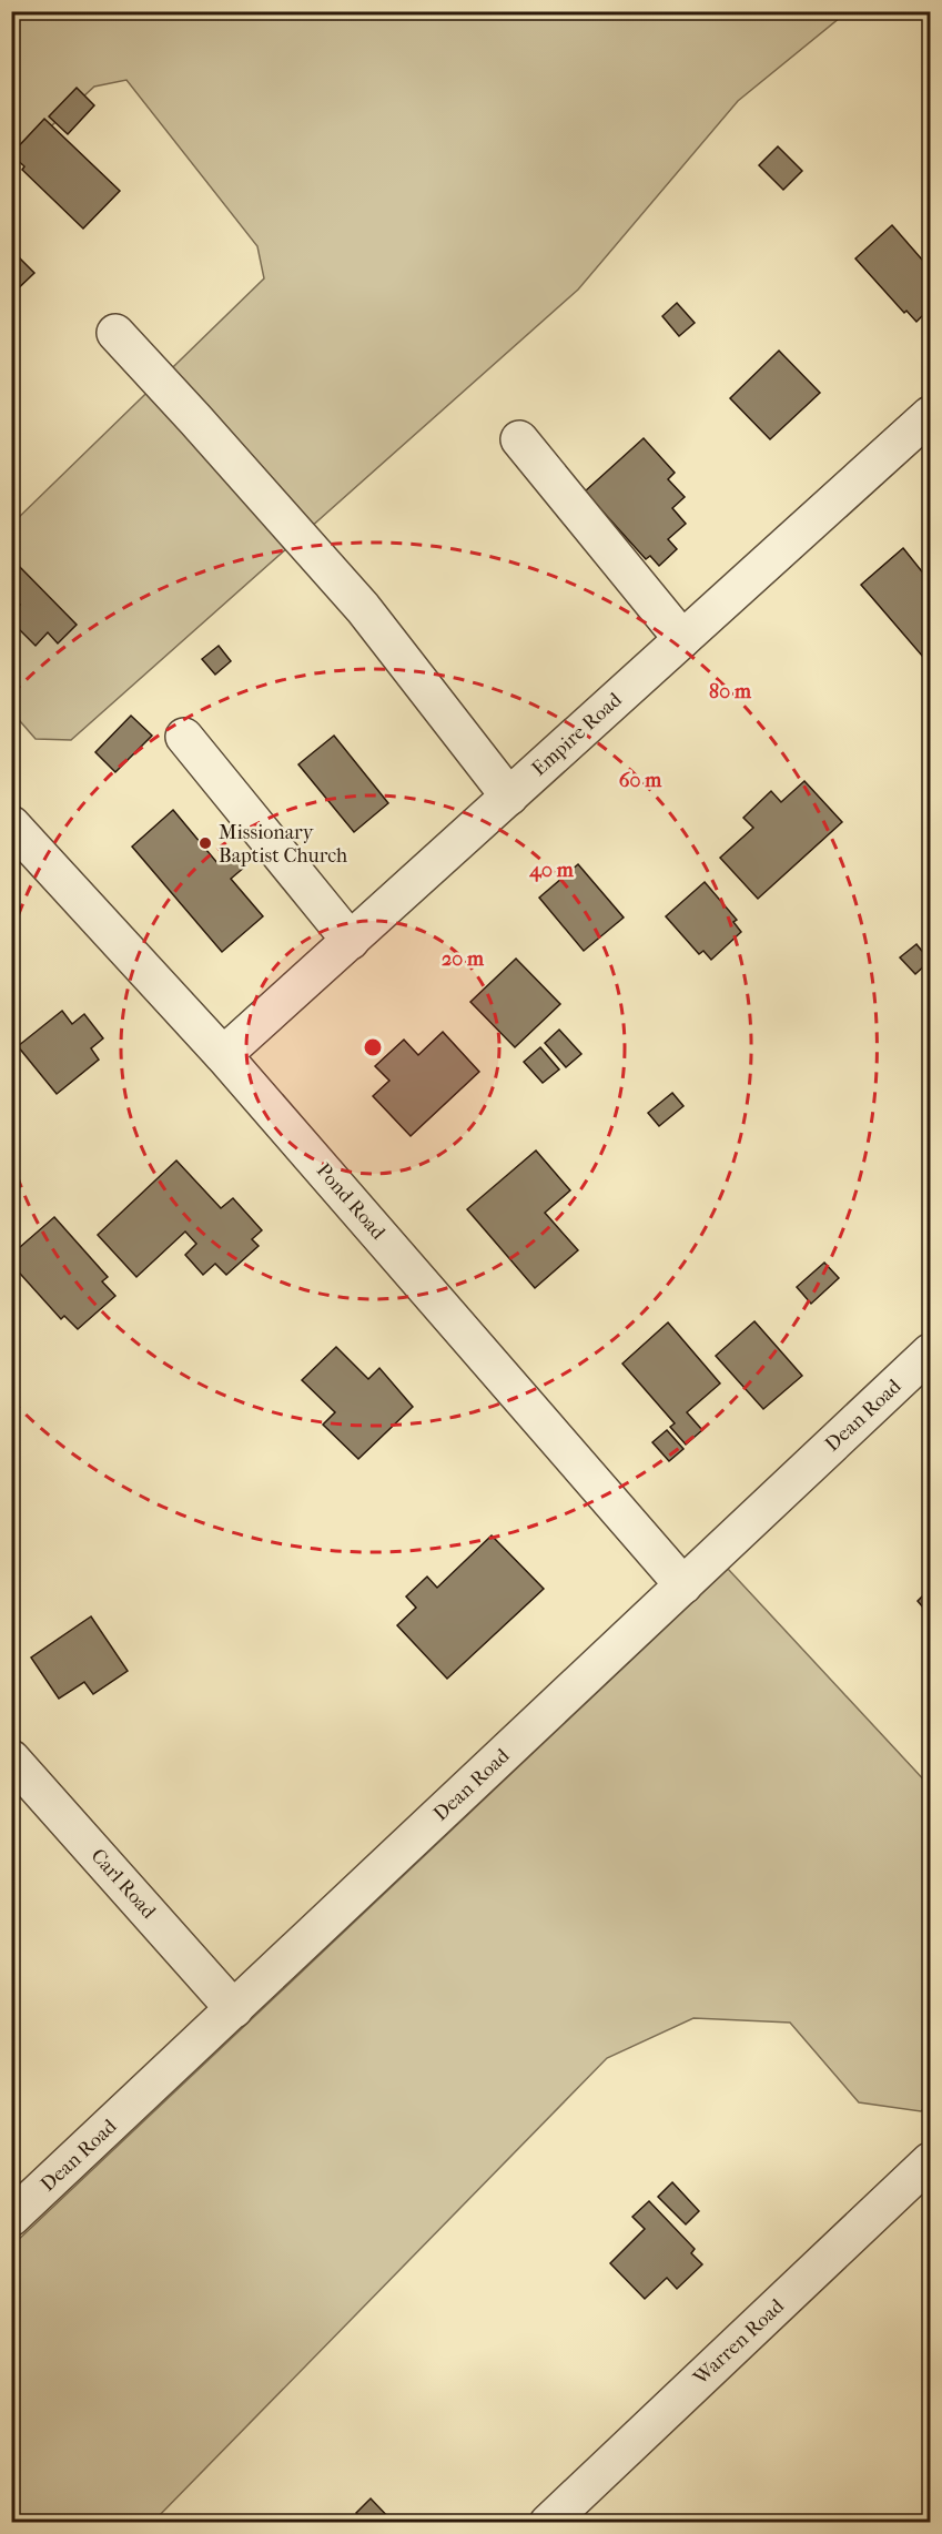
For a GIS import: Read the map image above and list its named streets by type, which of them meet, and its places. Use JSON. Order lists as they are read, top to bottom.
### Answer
{
  "streets": {
    "street": [
      "Empire Road",
      "Pond Road",
      "Dean Road",
      "Carl Road",
      "Warren Road"
    ]
  },
  "crossings": [
    ["Empire Road", "Pond Road"],
    ["Pond Road", "Dean Road"],
    ["Dean Road", "Carl Road"]
  ],
  "places": ["Missionary Baptist Church"],
  "rings": [
    "80 m",
    "60 m",
    "40 m",
    "20 m"
  ]
}
